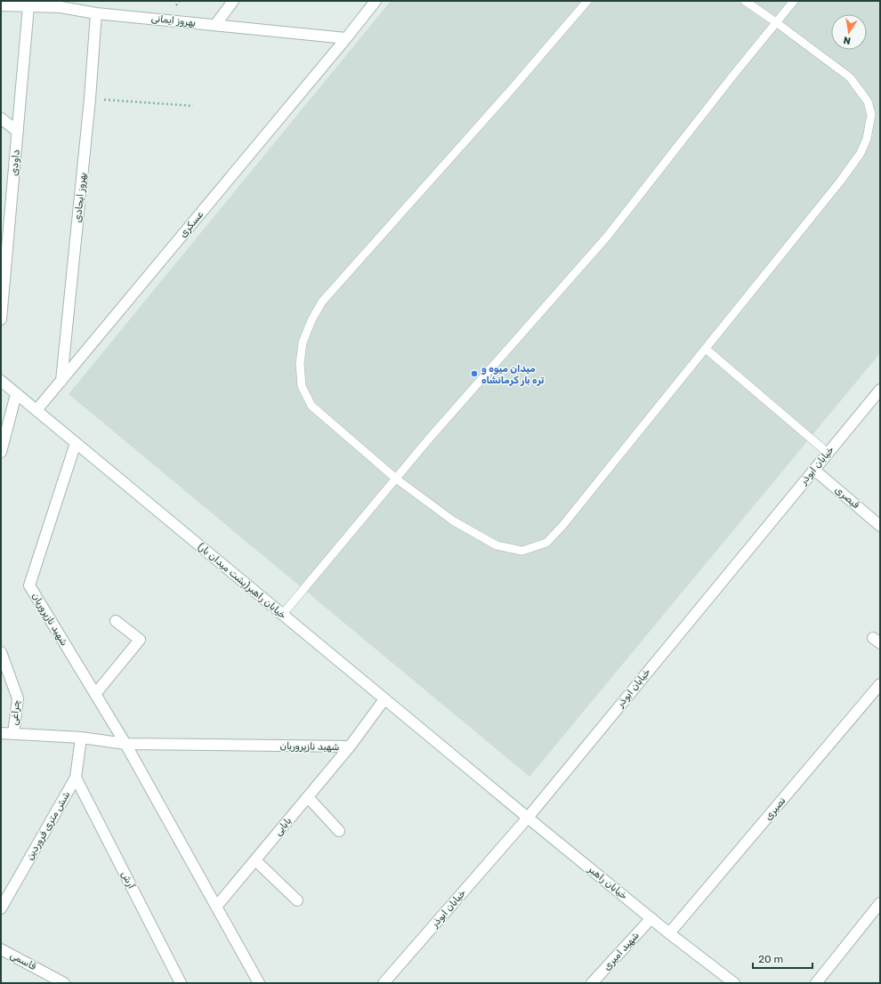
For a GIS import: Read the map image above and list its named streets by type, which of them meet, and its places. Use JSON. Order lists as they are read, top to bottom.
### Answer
{
  "streets": {
    "street": [
      "بهروز ایمانی",
      "داودی",
      "بهروز ایجادی",
      "عسکری",
      "خیابان ابوذر",
      "قیصری",
      "خیابان راهبر(پشت میدان بار)",
      "شهید نازپروریان",
      "چراغی",
      "نصیری",
      "شش متری فروردین",
      "بابایی",
      "آرش",
      "خیابان راهبر",
      "شهید امیری",
      "قاسمی"
    ]
  },
  "crossings": [
    ["بهروز ایمانی", "داودی"],
    ["بهروز ایمانی", "بهروز ایجادی"],
    ["بهروز ایمانی", "عسکری"],
    ["بهروز ایجادی", "عسکری"],
    ["عسکری", "خیابان راهبر(پشت میدان بار)"],
    ["خیابان ابوذر", "قیصری"],
    ["خیابان ابوذر", "خیابان راهبر"],
    ["خیابان راهبر(پشت میدان بار)", "شهید نازپروریان"],
    ["خیابان راهبر(پشت میدان بار)", "خیابان راهبر"],
    ["شهید نازپروریان", "چراغی"],
    ["شهید نازپروریان", "شش متری فروردین"],
    ["شهید نازپروریان", "بابایی"],
    ["نصیری", "خیابان راهبر"],
    ["شش متری فروردین", "آرش"],
    ["خیابان راهبر", "شهید امیری"]
  ],
  "places": ["میدان میوه و تره بار کرمانشاه"],
  "scale_bar": "20 m",
  "north": "bottom"
}
